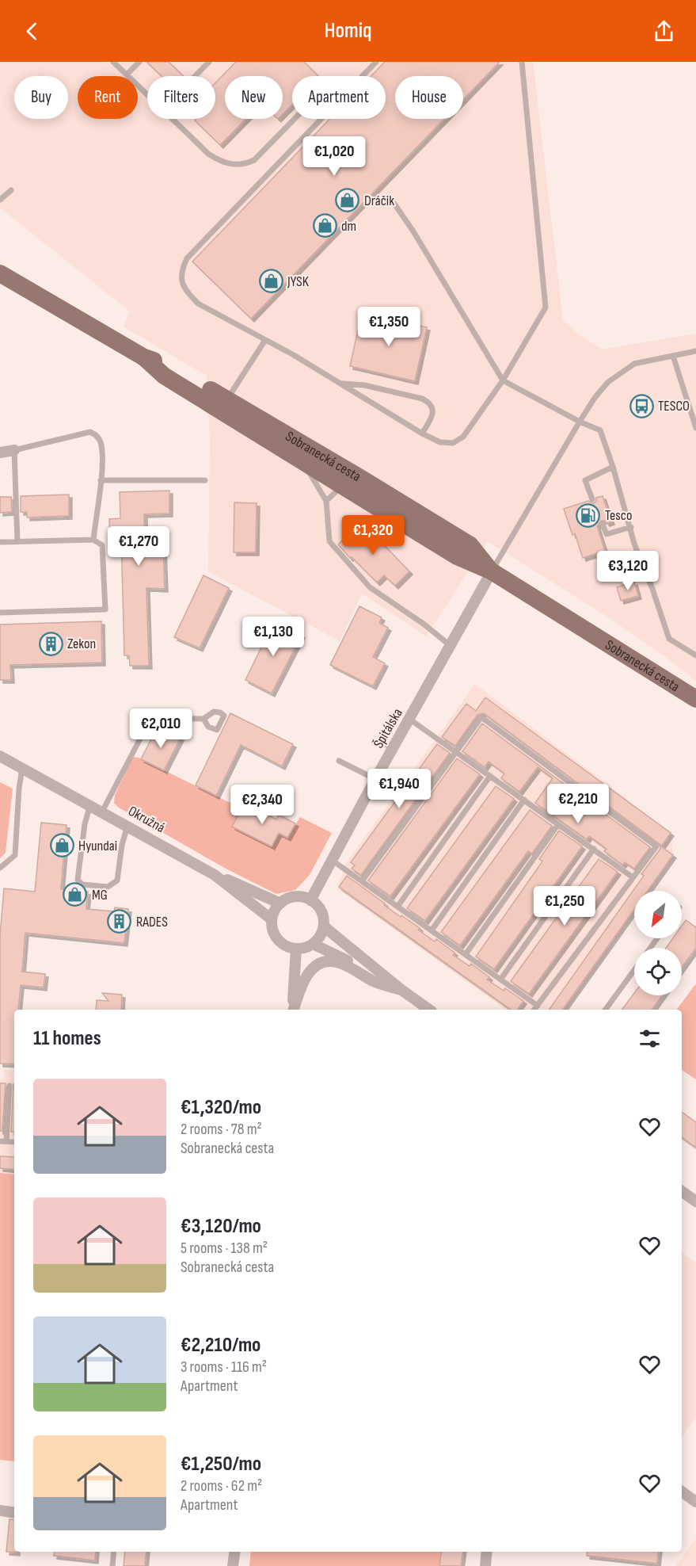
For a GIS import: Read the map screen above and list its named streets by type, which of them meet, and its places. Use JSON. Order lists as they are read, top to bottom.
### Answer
{
  "streets": {
    "main road": ["Sobranecká cesta"],
    "street": ["Špitálska", "Okružná"]
  },
  "crossings": [
    ["Sobranecká cesta", "Špitálska"],
    ["Špitálska", "Okružná"]
  ],
  "places": {
    "shop": [
      "Dráčik",
      "dm",
      "JYSK",
      "Hyundai",
      "MG"
    ],
    "bus stop": ["TESCO"],
    "fuel station": ["Tesco"],
    "building": ["Zekon", "RADES"]
  },
  "north": "bottom left",
  "page": {
    "header": "Homiq",
    "chip": [
      "Buy",
      "Rent",
      "Filters",
      "New",
      "Apartment",
      "House"
    ],
    "price": [
      "€1,020",
      "€1,350",
      "€1,320",
      "€1,270",
      "€3,120",
      "€1,130",
      "€2,010",
      "€1,940",
      "€2,210",
      "€2,340",
      "€1,250"
    ],
    "heading": "11 homes",
    "list": [
      {
        "name": "€1,320/mo",
        "note": "2 rooms · 78 m² · Sobranecká cesta"
      },
      {
        "name": "€3,120/mo",
        "note": "5 rooms · 138 m² · Sobranecká cesta"
      },
      {
        "name": "€2,210/mo",
        "note": "3 rooms · 116 m² · Apartment"
      },
      {
        "name": "€1,250/mo",
        "note": "2 rooms · 62 m² · Apartment"
      }
    ]
  }
}
